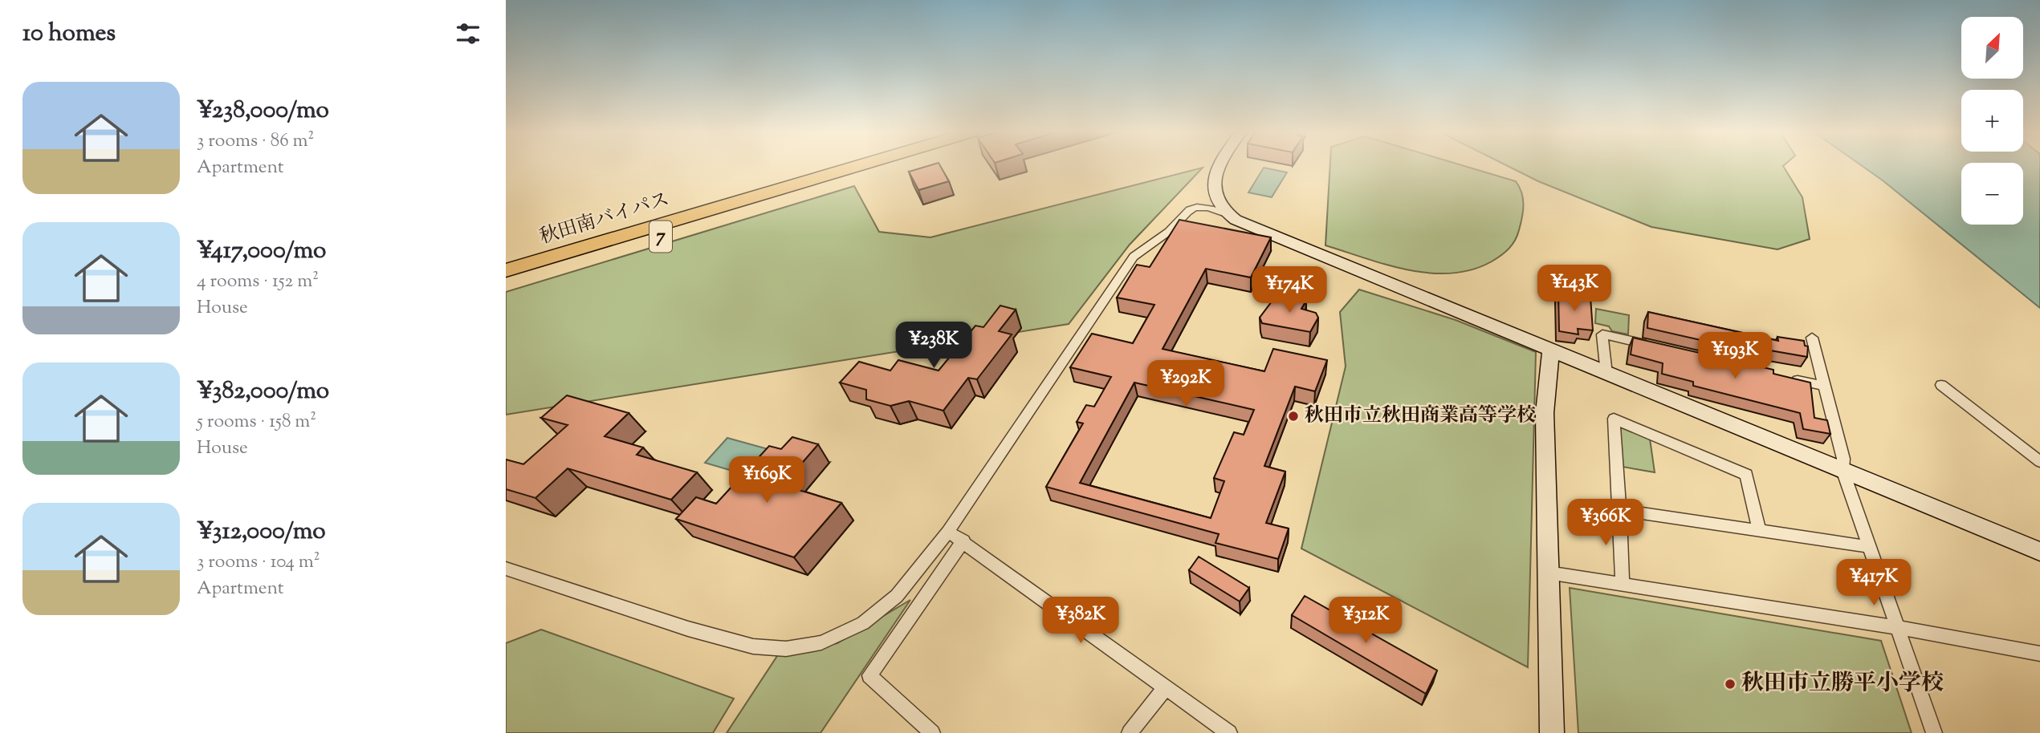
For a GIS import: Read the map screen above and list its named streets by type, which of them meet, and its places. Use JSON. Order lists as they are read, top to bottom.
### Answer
{
  "streets": {
    "highway": ["秋田南バイパス", "7"]
  },
  "places": ["秋田市立秋田商業高等学校", "秋田市立勝平小学校"],
  "north": "top right",
  "page": {
    "heading": "10 homes",
    "map_buttons": ["+", "−"],
    "list": [
      {
        "name": "¥238,000/mo",
        "note": "3 rooms · 86 m² · Apartment"
      },
      {
        "name": "¥417,000/mo",
        "note": "4 rooms · 152 m² · House"
      },
      {
        "name": "¥382,000/mo",
        "note": "5 rooms · 158 m² · House"
      },
      {
        "name": "¥312,000/mo",
        "note": "3 rooms · 104 m² · Apartment"
      }
    ],
    "price": [
      "¥143K",
      "¥174K",
      "¥238K",
      "¥193K",
      "¥292K",
      "¥169K",
      "¥366K",
      "¥417K",
      "¥382K",
      "¥312K"
    ]
  }
}
